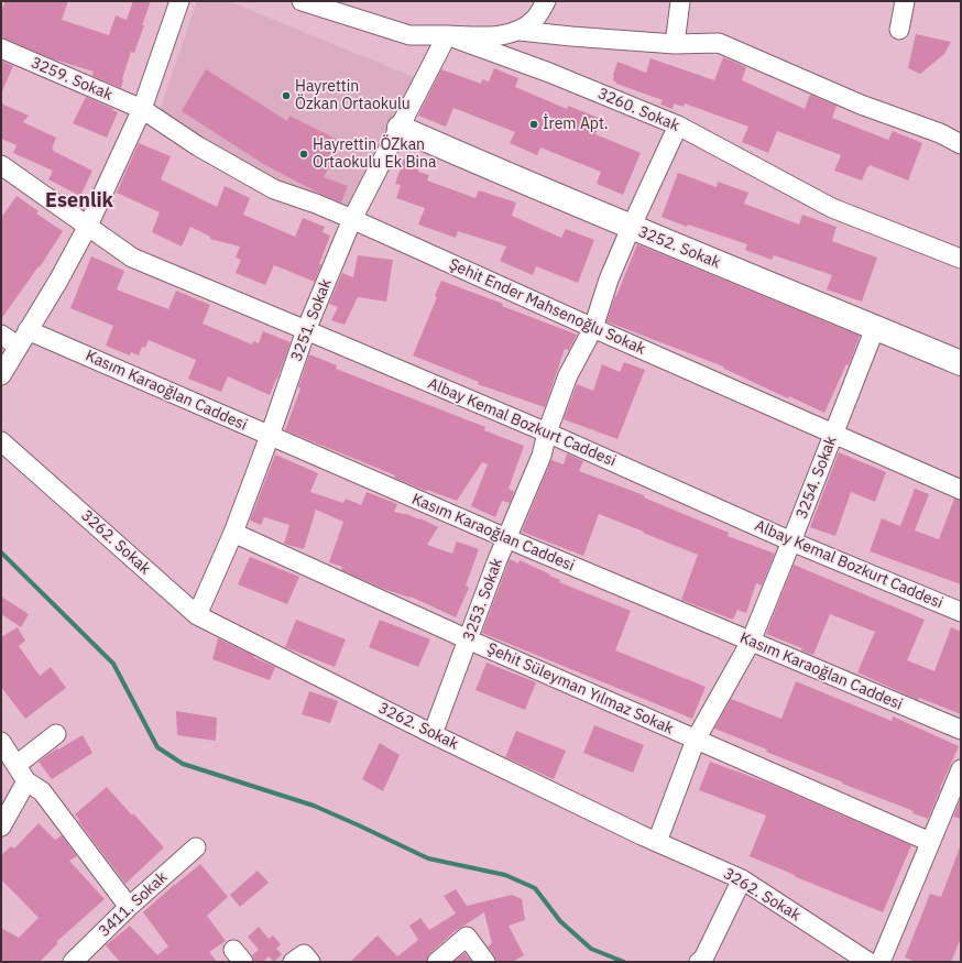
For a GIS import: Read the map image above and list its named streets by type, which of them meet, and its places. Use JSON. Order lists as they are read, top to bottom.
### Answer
{
  "streets": {
    "street": [
      "3259. Sokak",
      "3260. Sokak",
      "3252. Sokak",
      "Şehit Ender Mahsenoğlu Sokak",
      "3251. Sokak",
      "Kasım Karaoğlan Caddesi",
      "Albay Kemal Bozkurt Caddesi",
      "3254. Sokak",
      "3262. Sokak",
      "3253. Sokak",
      "Şehit Süleyman Yılmaz Sokak",
      "3411. Sokak"
    ]
  },
  "crossings": [
    ["3259. Sokak", "Şehit Ender Mahsenoğlu Sokak"],
    ["3260. Sokak", "3251. Sokak"],
    ["3260. Sokak", "3253. Sokak"],
    ["3252. Sokak", "3251. Sokak"],
    ["3252. Sokak", "3254. Sokak"],
    ["3252. Sokak", "3253. Sokak"],
    ["Şehit Ender Mahsenoğlu Sokak", "3251. Sokak"],
    ["Şehit Ender Mahsenoğlu Sokak", "3254. Sokak"],
    ["Şehit Ender Mahsenoğlu Sokak", "3253. Sokak"],
    ["3251. Sokak", "Kasım Karaoğlan Caddesi"],
    ["3251. Sokak", "Albay Kemal Bozkurt Caddesi"],
    ["3251. Sokak", "3262. Sokak"],
    ["3251. Sokak", "Şehit Süleyman Yılmaz Sokak"],
    ["Kasım Karaoğlan Caddesi", "3254. Sokak"],
    ["Kasım Karaoğlan Caddesi", "3253. Sokak"],
    ["Albay Kemal Bozkurt Caddesi", "3254. Sokak"],
    ["Albay Kemal Bozkurt Caddesi", "3253. Sokak"],
    ["3254. Sokak", "3262. Sokak"],
    ["3254. Sokak", "Şehit Süleyman Yılmaz Sokak"],
    ["3262. Sokak", "3253. Sokak"],
    ["3253. Sokak", "Şehit Süleyman Yılmaz Sokak"]
  ],
  "districts": ["Esenlik"],
  "places": ["Hayrettin Özkan Ortaokulu", "İrem Apt.", "Hayrettin ÖZkan Ortaokulu Ek Bina"]
}
